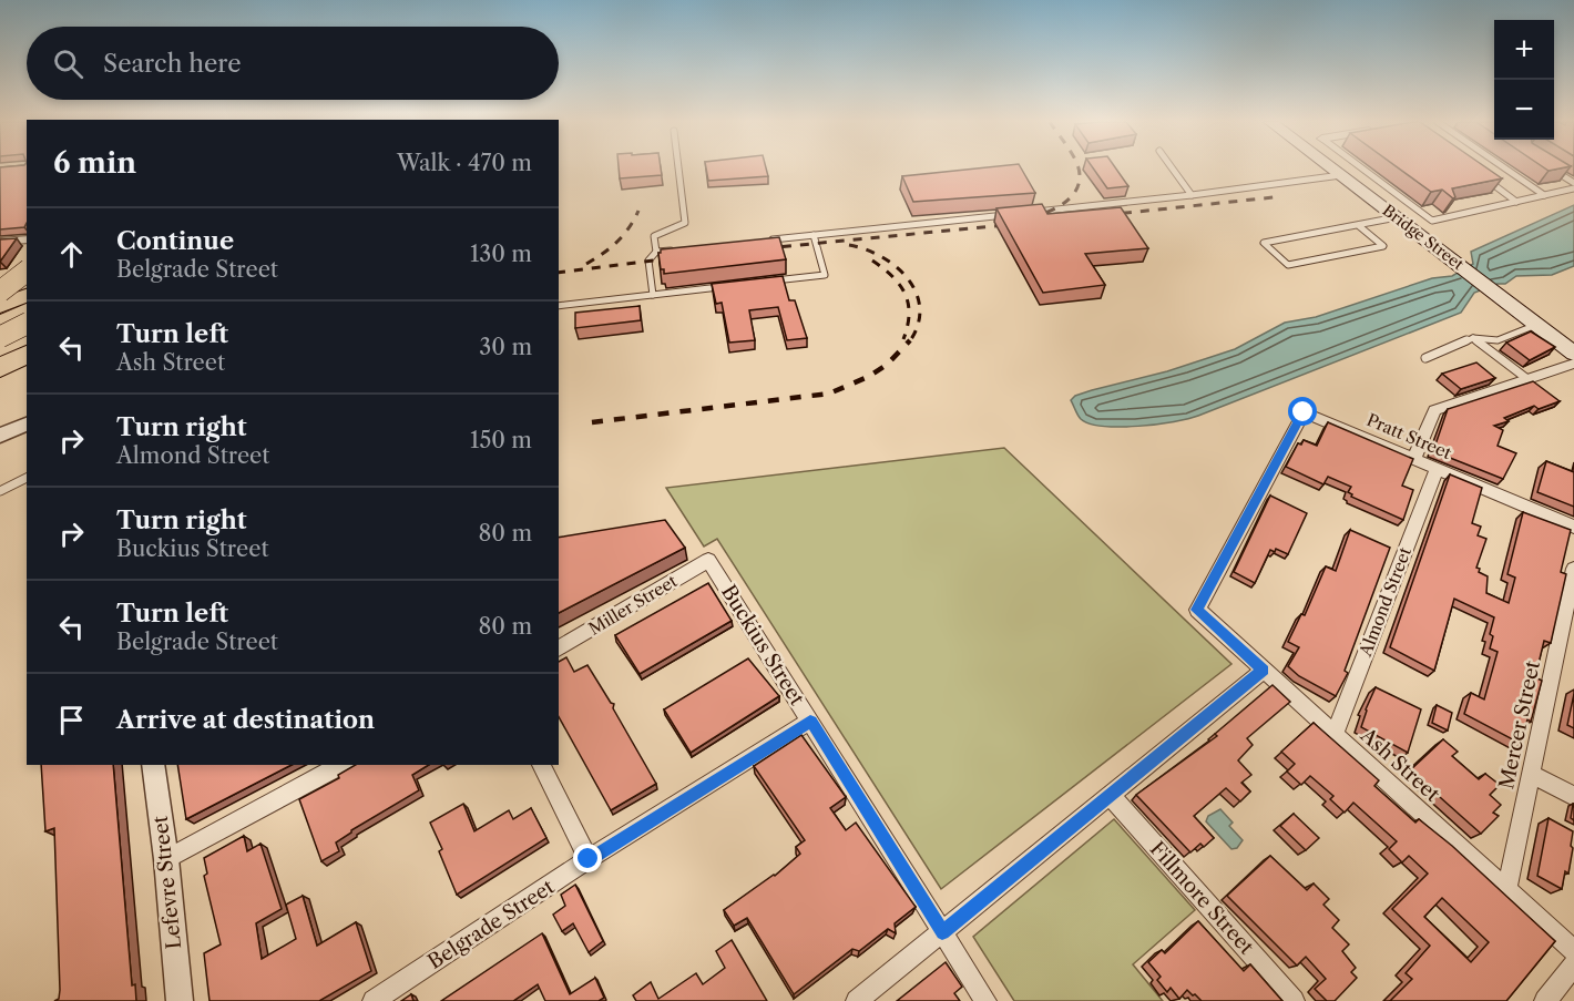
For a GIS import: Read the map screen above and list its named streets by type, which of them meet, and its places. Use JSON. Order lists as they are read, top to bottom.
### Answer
{
  "streets": {
    "main road": ["Bridge Street"],
    "street": [
      "Pratt Street",
      "Almond Street",
      "Miller Street",
      "Buckius Street",
      "Mercer Street",
      "Ash Street",
      "Lefevre Street",
      "Fillmore Street",
      "Belgrade Street"
    ]
  },
  "crossings": [
    ["Pratt Street", "Almond Street"],
    ["Pratt Street", "Ash Street"],
    ["Almond Street", "Ash Street"],
    ["Miller Street", "Buckius Street"],
    ["Buckius Street", "Belgrade Street"],
    ["Mercer Street", "Ash Street"]
  ],
  "page": {
    "map_buttons": ["+", "−"],
    "search": "Search here",
    "heading": ["6 min", "Walk · 470 m"],
    "list": [
      ["Continue", "Belgrade Street", "130 m"],
      ["Turn left", "Ash Street", "30 m"],
      ["Turn right", "Almond Street", "150 m"],
      ["Turn right", "Buckius Street", "80 m"],
      ["Turn left", "Belgrade Street", "80 m"],
      "Arrive at destination"
    ]
  }
}
